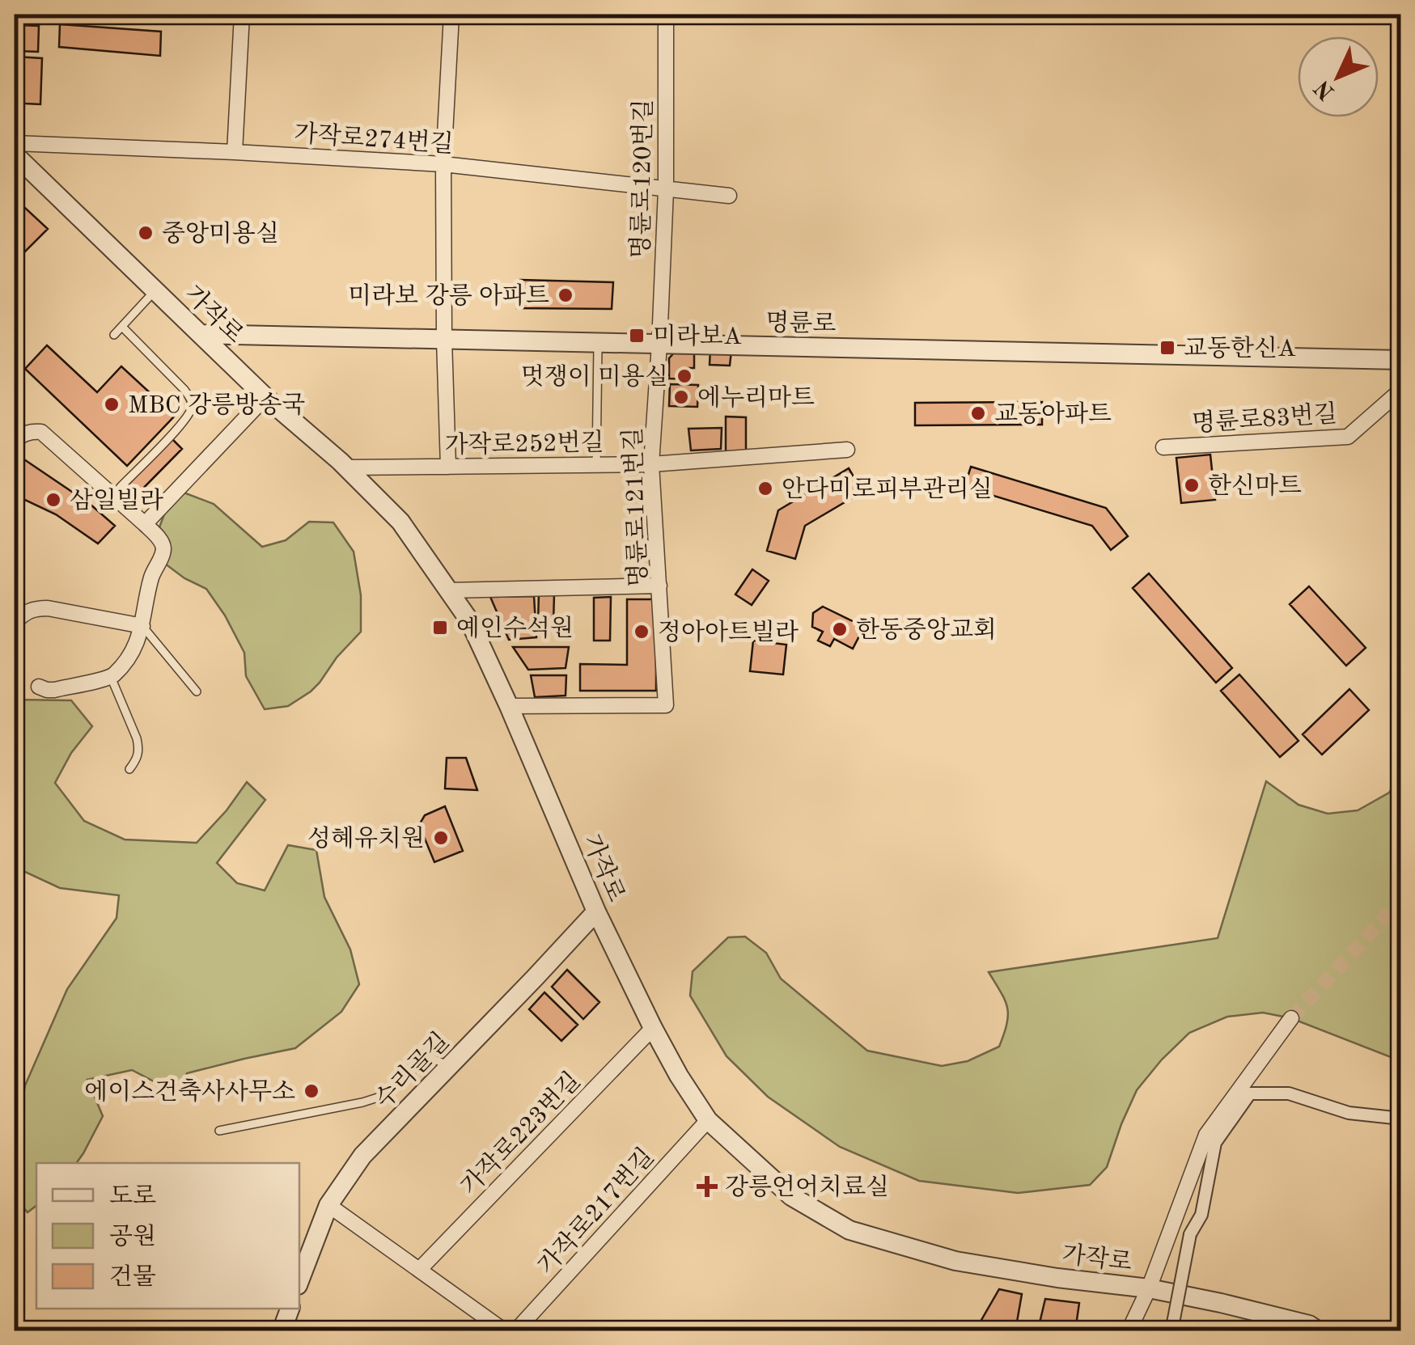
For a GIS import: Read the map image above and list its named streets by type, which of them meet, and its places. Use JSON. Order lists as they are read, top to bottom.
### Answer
{
  "streets": {
    "street": [
      "가작로274번길",
      "명륜로120번길",
      "가작로",
      "명륜로",
      "명륜로83번길",
      "가작로252번길",
      "명륜로121번길",
      "수리골길",
      "가작로223번길",
      "가작로217번길"
    ]
  },
  "crossings": [
    ["가작로274번길", "명륜로120번길"],
    ["명륜로120번길", "명륜로"],
    ["명륜로120번길", "명륜로121번길"],
    ["가작로", "명륜로"],
    ["가작로", "가작로252번길"],
    ["가작로", "명륜로121번길"],
    ["가작로", "수리골길"],
    ["가작로", "가작로223번길"],
    ["가작로", "가작로217번길"],
    ["명륜로", "명륜로121번길"],
    ["가작로252번길", "명륜로121번길"]
  ],
  "places": {
    "other": [
      "중앙미용실",
      "미라보 강릉 아파트",
      "멋쟁이 미용실",
      "에누리마트",
      "MBC 강릉방송국",
      "교동아파트",
      "한신마트",
      "안다미로피부관리실",
      "삼일빌라",
      "한동중앙교회",
      "정아아트빌라",
      "성혜유치원",
      "에이스건축사사무소"
    ],
    "transit": ["미라보A", "교동한신A", "예인수석원"],
    "health": ["강릉언어치료실"]
  },
  "legend": ["도로", "공원", "건물"],
  "north": "bottom left"
}
